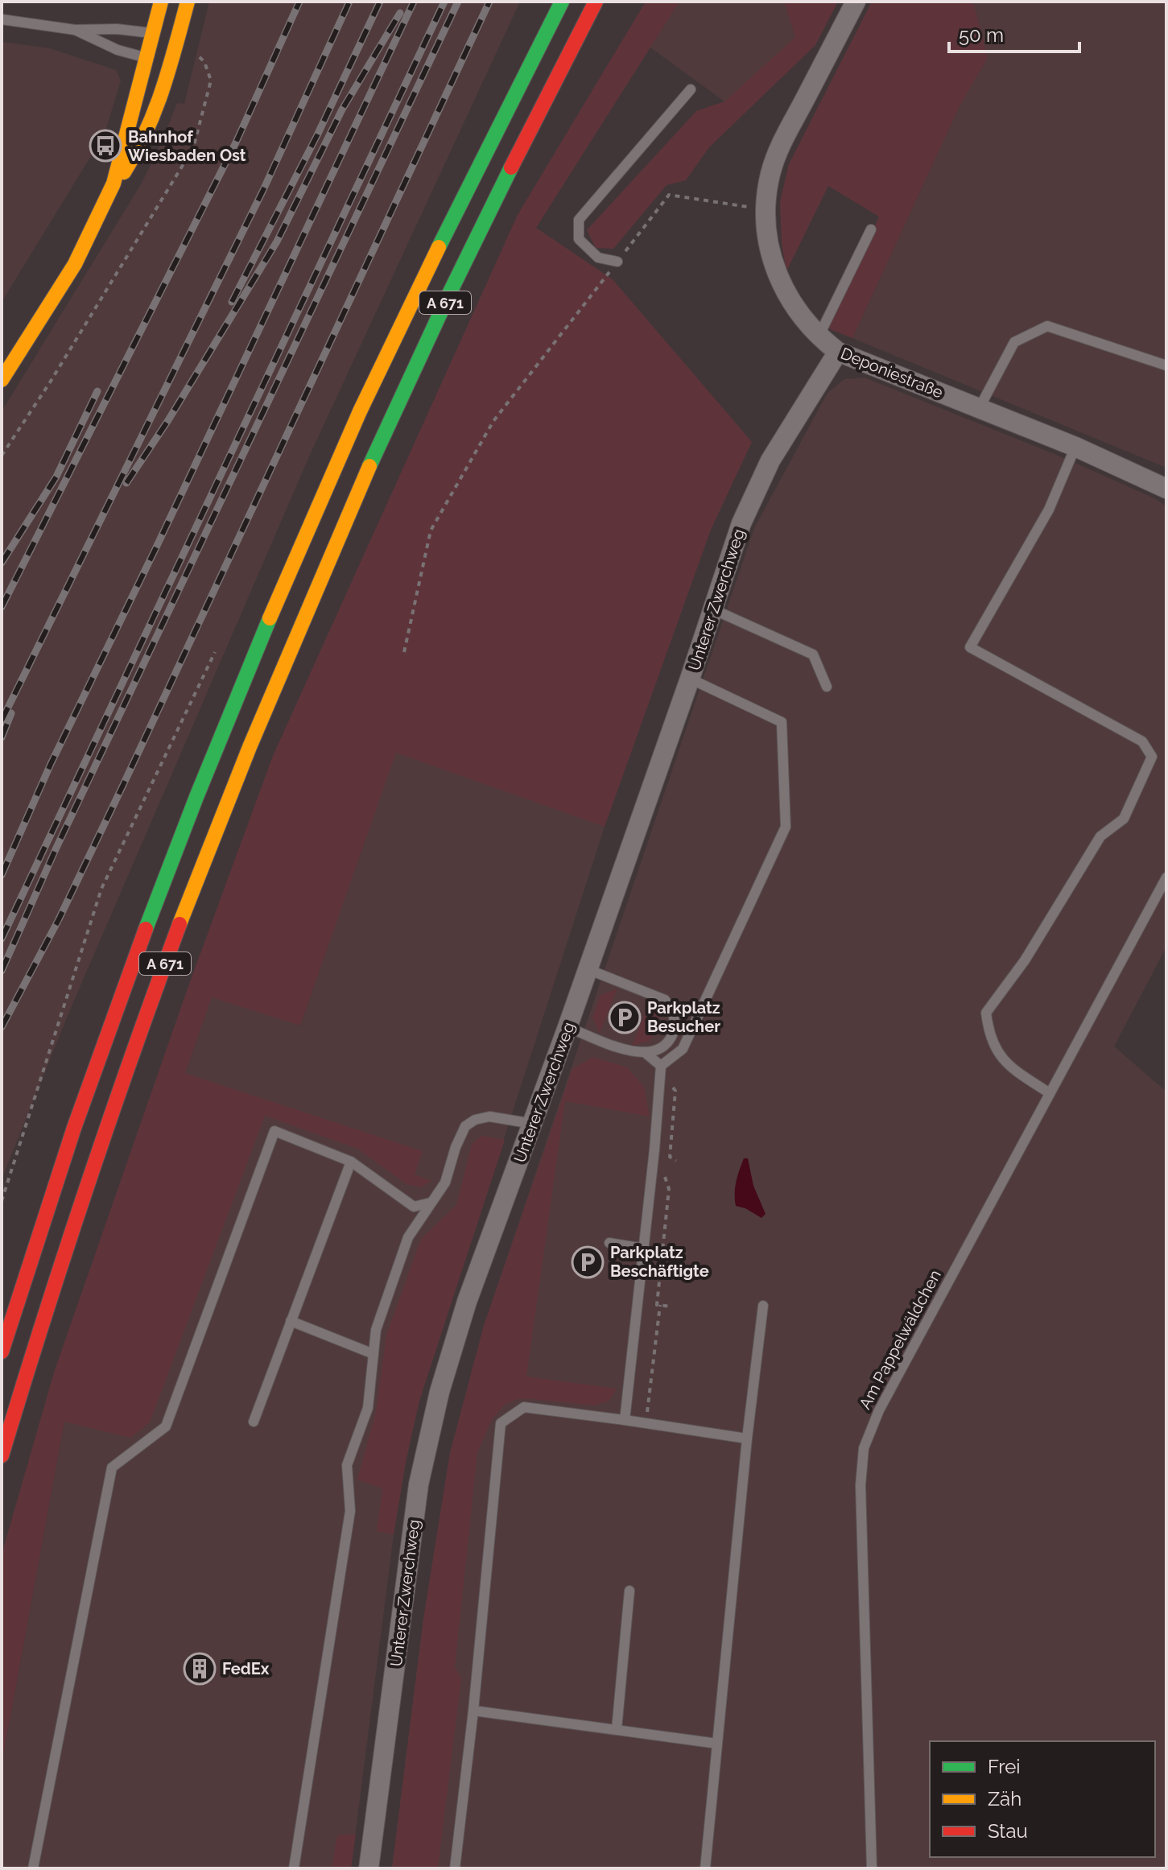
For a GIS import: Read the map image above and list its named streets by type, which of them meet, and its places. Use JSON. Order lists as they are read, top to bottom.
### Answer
{
  "streets": {
    "main road": ["A 671"],
    "street": ["Deponiestraße", "Unterer Zwerchweg"],
    "lane": ["Am Pappelwäldchen"]
  },
  "crossings": [
    ["Deponiestraße", "Unterer Zwerchweg"]
  ],
  "places": {
    "bus stop": ["Bahnhof Wiesbaden Ost"],
    "parking": ["Parkplatz Besucher", "Parkplatz Beschäftigte"],
    "building": ["FedEx"]
  },
  "legend": ["Frei", "Zäh", "Stau"],
  "scale_bar": "50 m"
}
